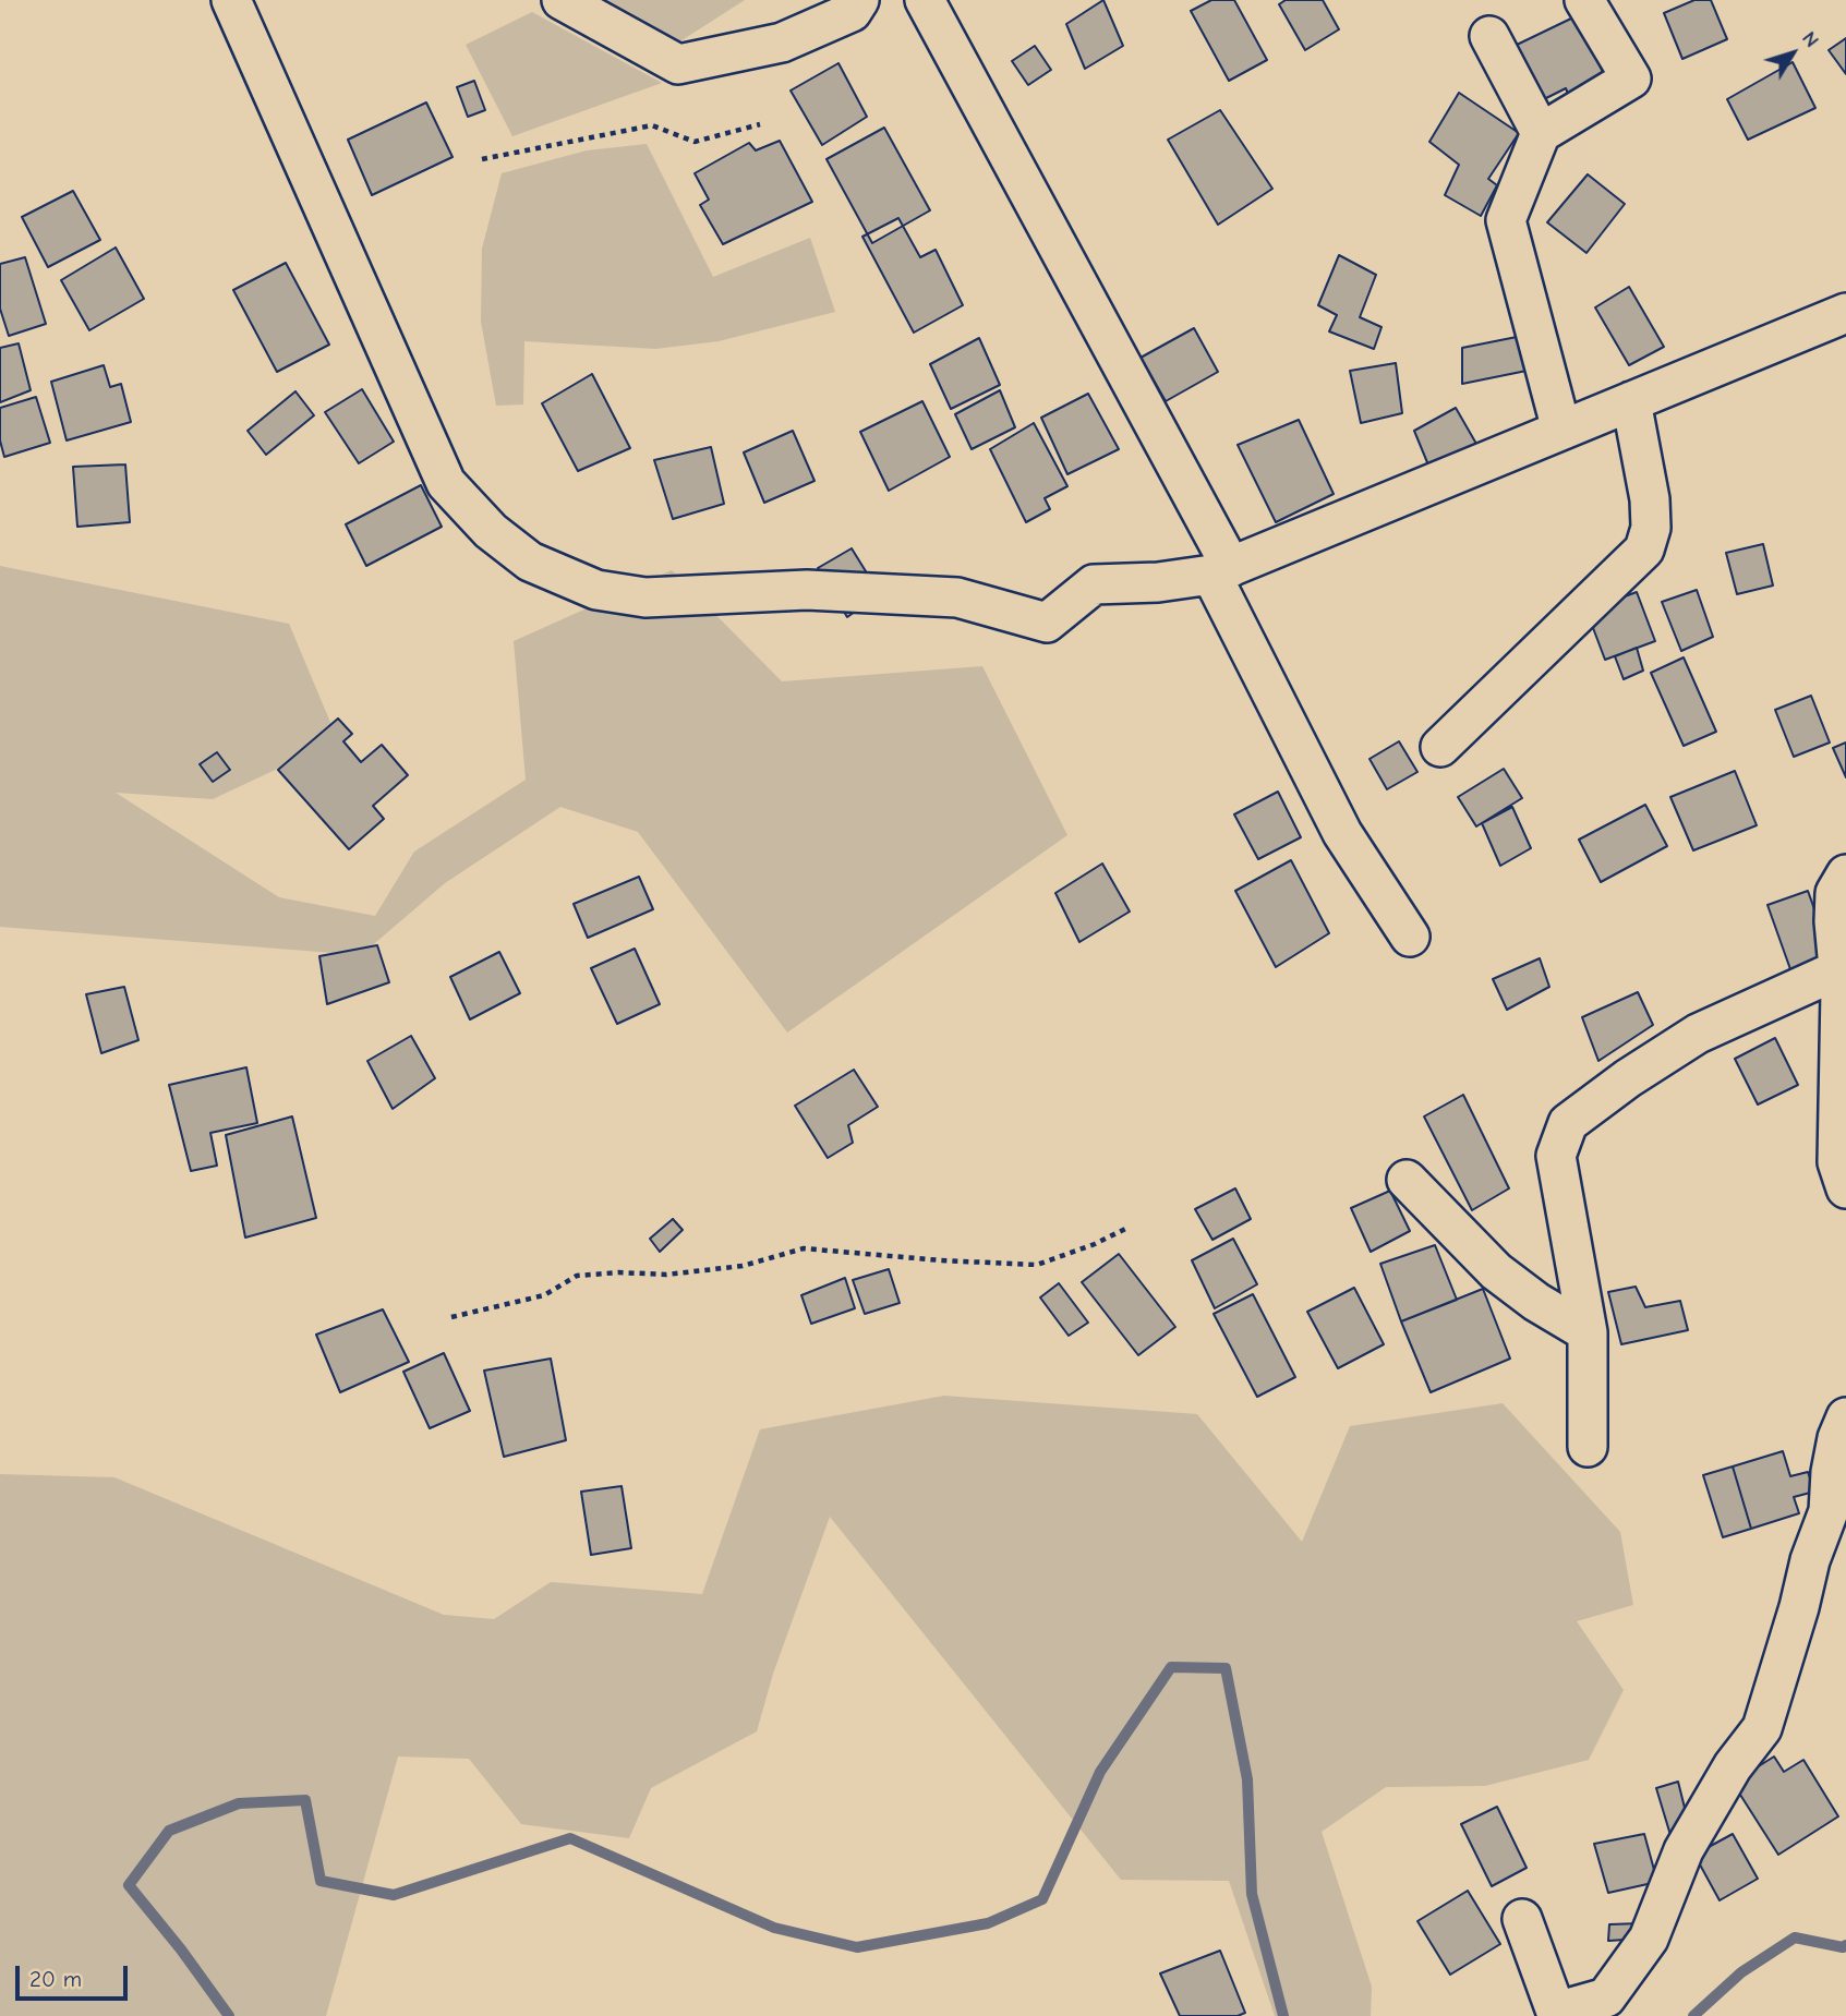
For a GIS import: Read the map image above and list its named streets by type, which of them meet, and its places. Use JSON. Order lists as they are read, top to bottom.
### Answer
{
  "scale_bar": "20 m",
  "north": "top right"
}
